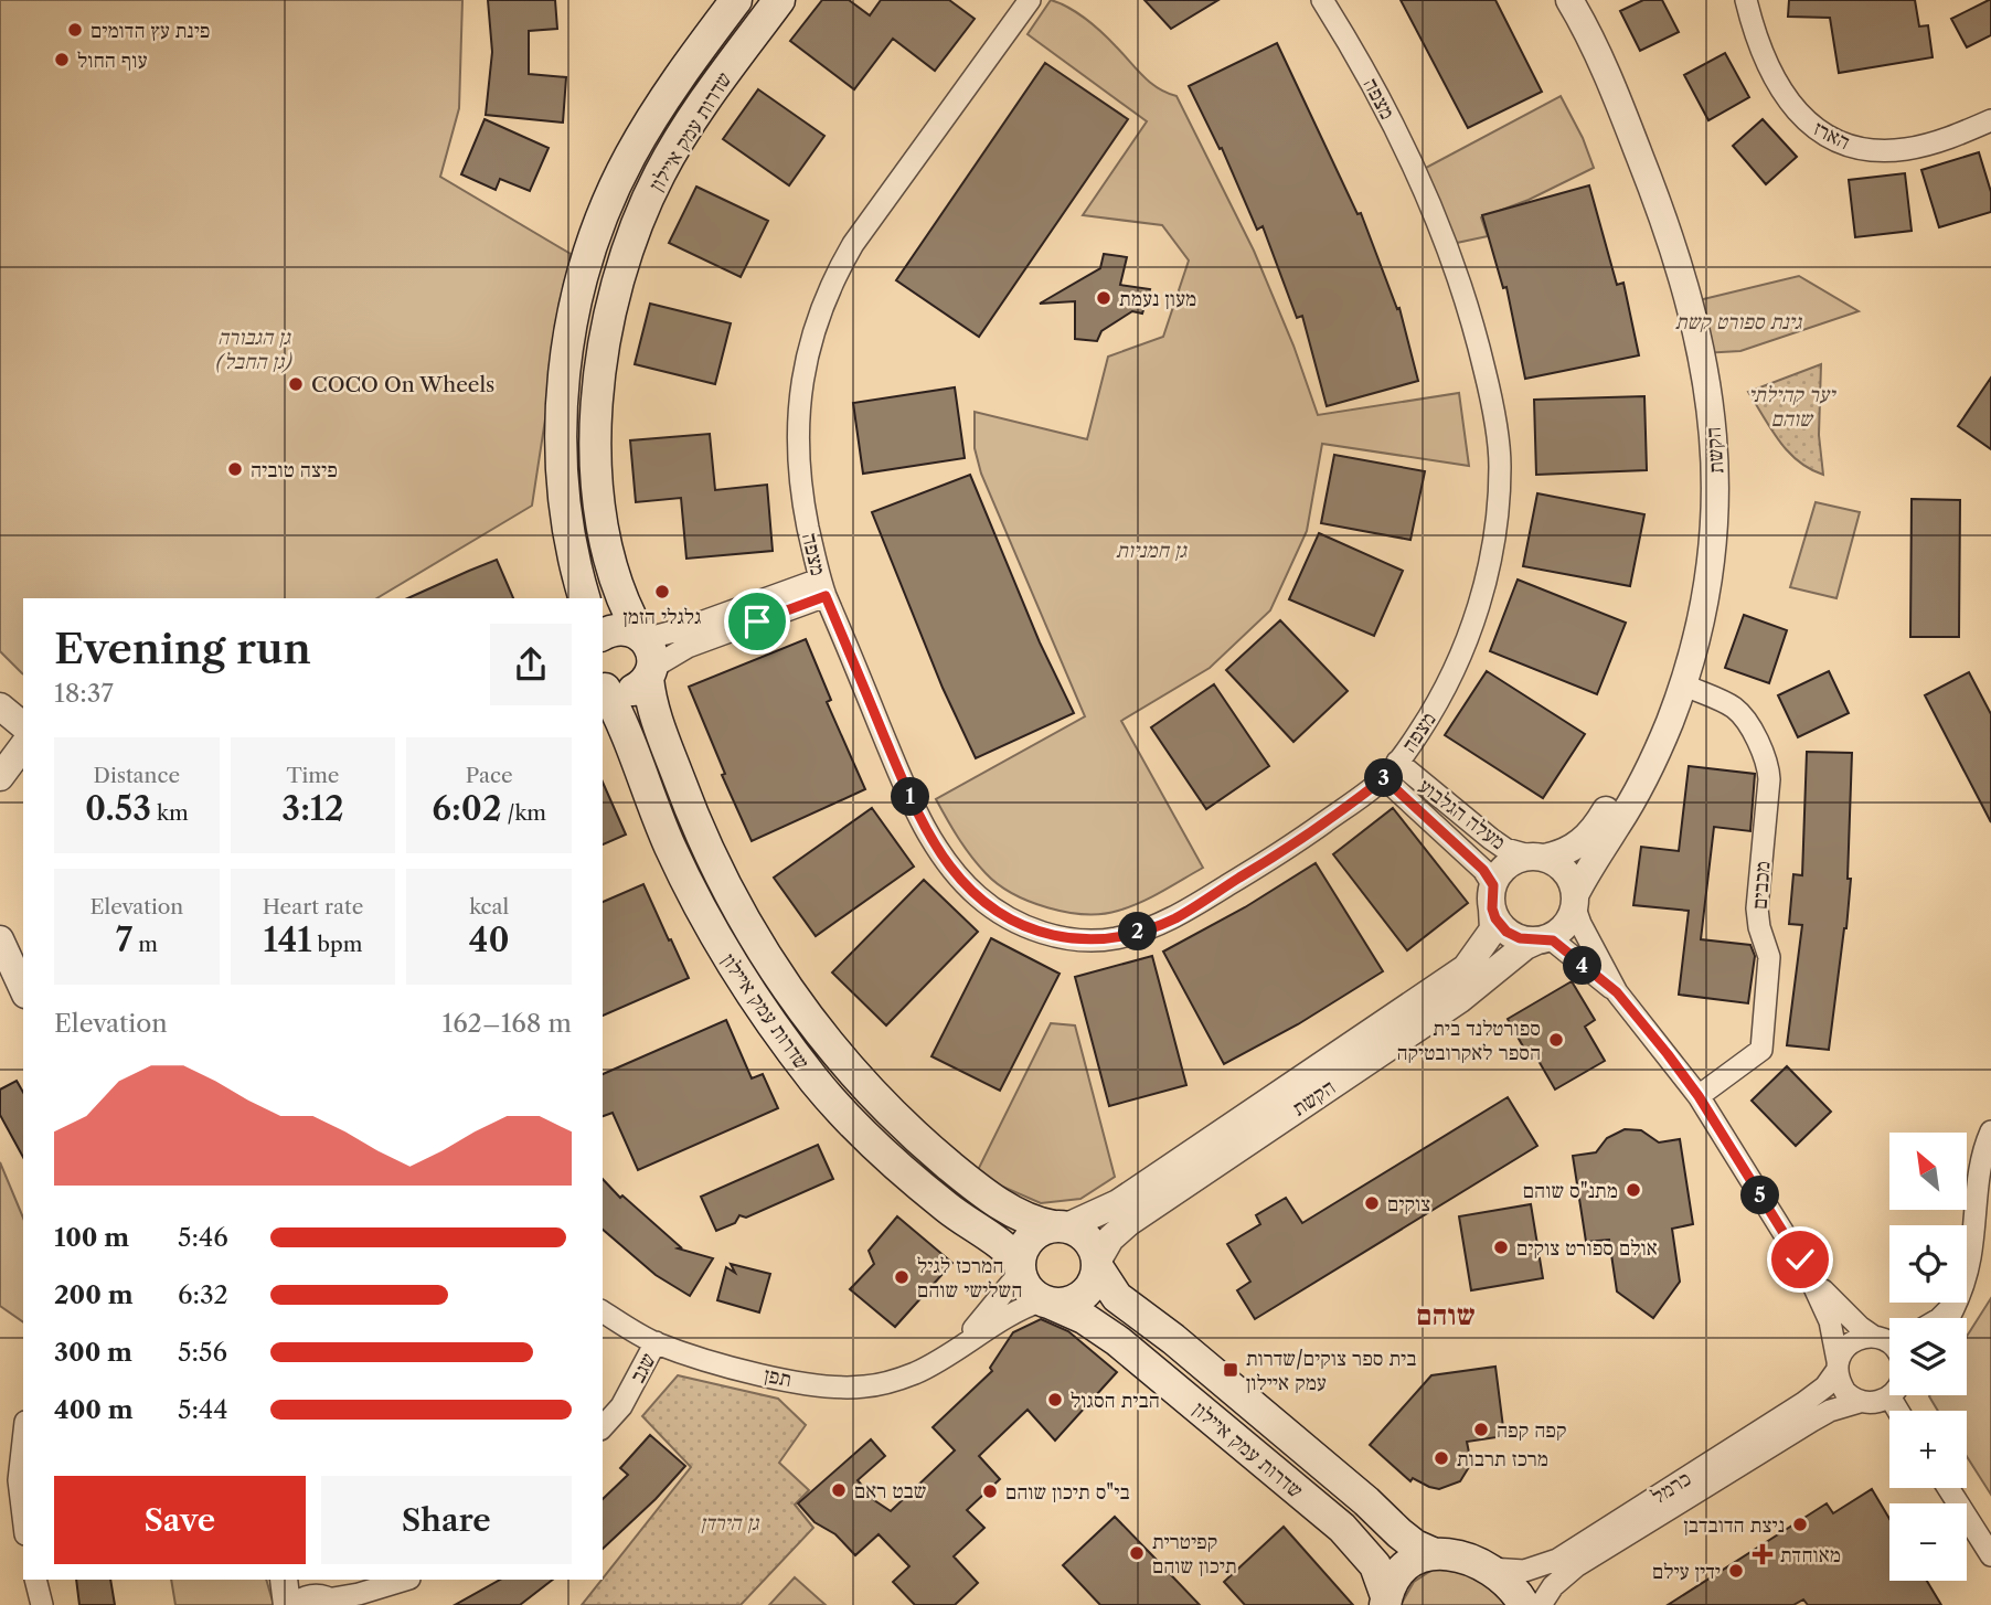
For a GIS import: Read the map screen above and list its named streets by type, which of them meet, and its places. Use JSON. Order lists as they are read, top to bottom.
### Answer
{
  "streets": {
    "main road": ["שדרות עמק איילון"],
    "street": [
      "מצפה",
      "הארז",
      "הקשת",
      "מעלה הגלבוע",
      "מכבים",
      "שגב",
      "תפן",
      "כרמל"
    ]
  },
  "crossings": [
    ["מצפה", "מעלה הגלבוע"],
    ["שדרות עמק איילון", "הקשת"],
    ["שדרות עמק איילון", "תפן"],
    ["הקשת", "מעלה הגלבוע"],
    ["הקשת", "מכבים"],
    ["הקשת", "תפן"],
    ["שגב", "תפן"]
  ],
  "districts": ["שוהם"],
  "parks": [
    "גינת ספורט קשת",
    "גן הגבורה (גן החבל)",
    "יער קהילתי שוהם",
    "גן חמניות",
    "גן הירדן"
  ],
  "places": {
    "other": [
      "פינת עץ הדומים",
      "עוף החול",
      "מעון נעמת",
      "COCO On Wheels",
      "פיצה טוביה",
      "גלגלי הזמן",
      "ספורטלנד בית הספר לאקרובטיקה",
      "מתנ\"ס שוהם",
      "צוקים",
      "אולם ספורט צוקים",
      "המרכז לגיל השלישי שוהם",
      "הבית הסגול",
      "קפה קפה",
      "מרכז תרבות",
      "שבט ראם",
      "בי\"ס תיכון שוהם",
      "ניצת הדובדבן",
      "קפיטרית תיכון שוהם",
      "ידין עילם"
    ],
    "transit": ["בית ספר צוקים/שדרות עמק איילון"],
    "health": ["מאוחדת"]
  },
  "north": "top left",
  "page": {
    "heading": ["Evening run", "18:37"],
    "stats": [
      ["Distance", "0.53 km"],
      ["Time", "3:12"],
      ["Pace", "6:02 /km"],
      ["Elevation", "7 m"],
      ["Heart rate", "141 bpm"],
      ["kcal", "40"]
    ],
    "pins": [
      "3",
      "1",
      "2",
      "4",
      "5"
    ],
    "chart": ["Elevation", "162–168 m"],
    "map_buttons": ["+", "−"],
    "list": [
      {
        "name": "100 m",
        "note": "5:46"
      },
      {
        "name": "200 m",
        "note": "6:32"
      },
      {
        "name": "300 m",
        "note": "5:56"
      },
      {
        "name": "400 m",
        "note": "5:44"
      }
    ],
    "buttons": ["Save", "Share"]
  }
}
